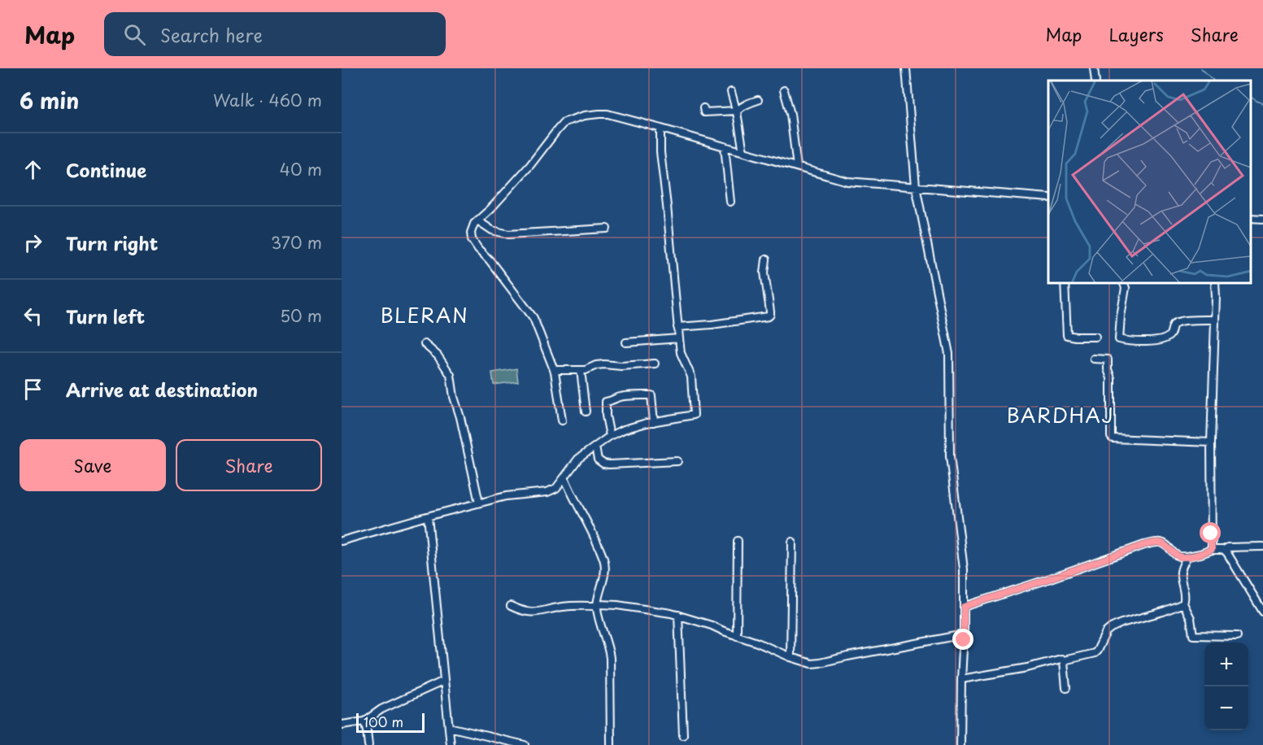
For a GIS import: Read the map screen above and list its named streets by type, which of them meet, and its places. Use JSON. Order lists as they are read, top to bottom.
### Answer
{
  "districts": ["BLERAN", "BARDHAJ"],
  "scale_bar": "100 m",
  "page": {
    "header": "Map",
    "search": "Search here",
    "nav": ["Map", "Layers", "Share"],
    "heading": ["6 min", "Walk · 460 m"],
    "list": [
      ["Continue", "40 m"],
      ["Turn right", "370 m"],
      ["Turn left", "50 m"],
      "Arrive at destination"
    ],
    "buttons": ["Save", "Share"],
    "map_buttons": ["+", "−"],
    "scale": "100 m"
  }
}
